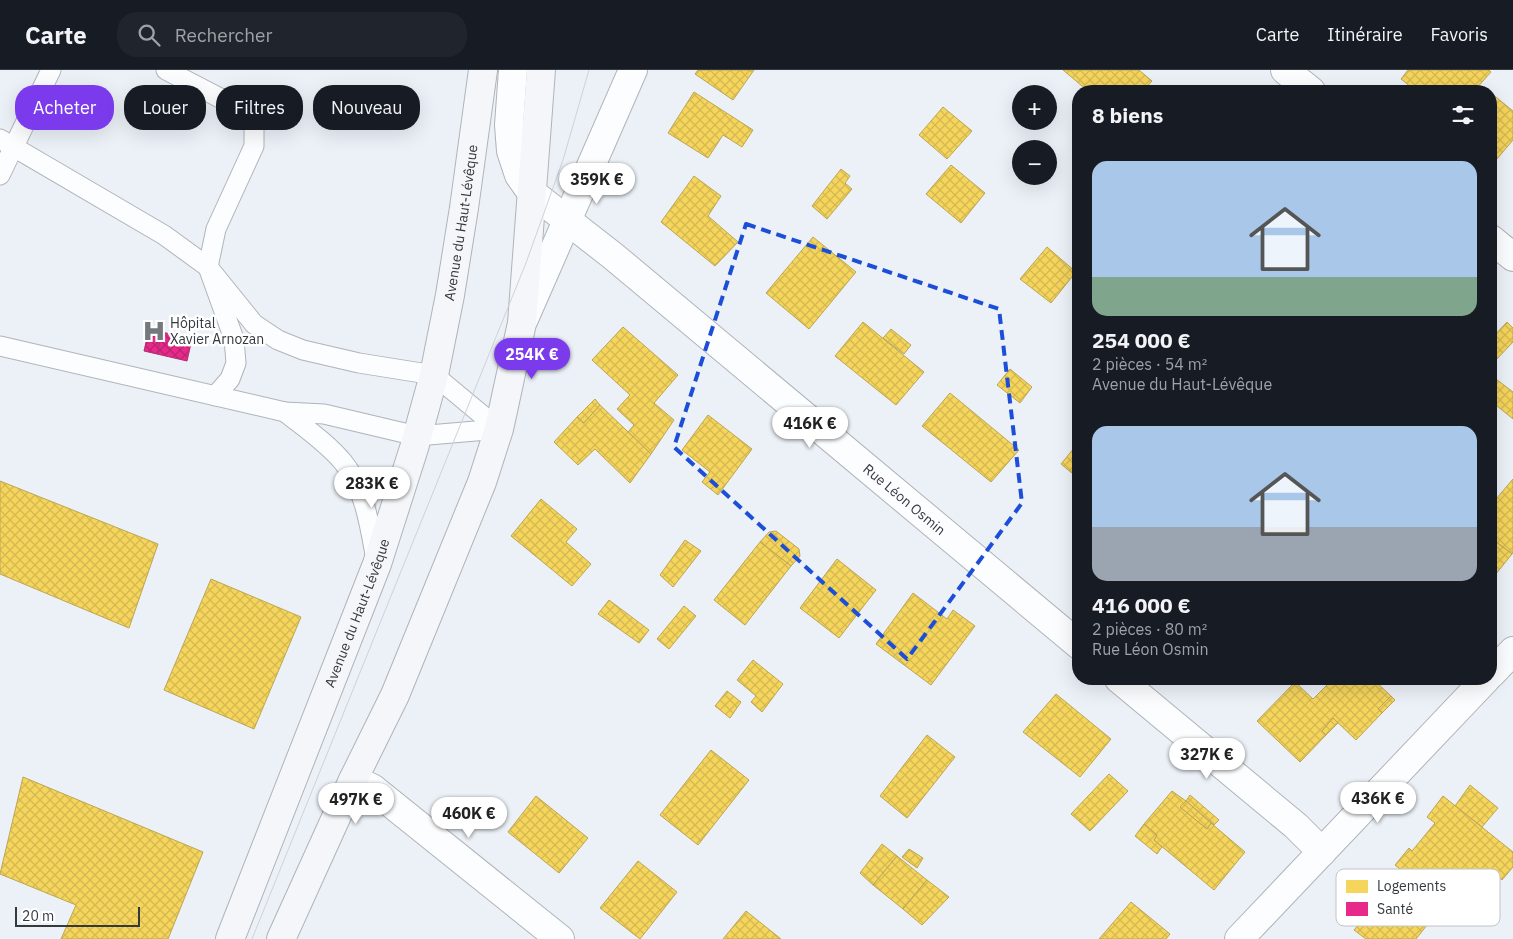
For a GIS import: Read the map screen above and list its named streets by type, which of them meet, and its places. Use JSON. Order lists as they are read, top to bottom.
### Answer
{
  "streets": {
    "main road": ["Avenue du Haut-Lévêque"],
    "street": ["Rue Léon Osmin"]
  },
  "places": {
    "hospital": ["Hôpital Xavier Arnozan"]
  },
  "legend": ["Logements", "Santé"],
  "scale_bar": "20 m",
  "page": {
    "header": "Carte",
    "search": "Rechercher",
    "nav": ["Carte", "Itinéraire", "Favoris"],
    "map_buttons": ["+", "−"],
    "chip": [
      "Acheter",
      "Louer",
      "Filtres",
      "Nouveau"
    ],
    "heading": "8 biens",
    "list": [
      {
        "name": "254 000 €",
        "note": "2 pièces · 54 m² · Avenue du Haut-Lévêque"
      },
      {
        "name": "416 000 €",
        "note": "2 pièces · 80 m² · Rue Léon Osmin"
      }
    ],
    "price": [
      "359K €",
      "254K €",
      "416K €",
      "283K €",
      "327K €",
      "436K €",
      "497K €",
      "460K €"
    ],
    "scale": "20 m"
  }
}
